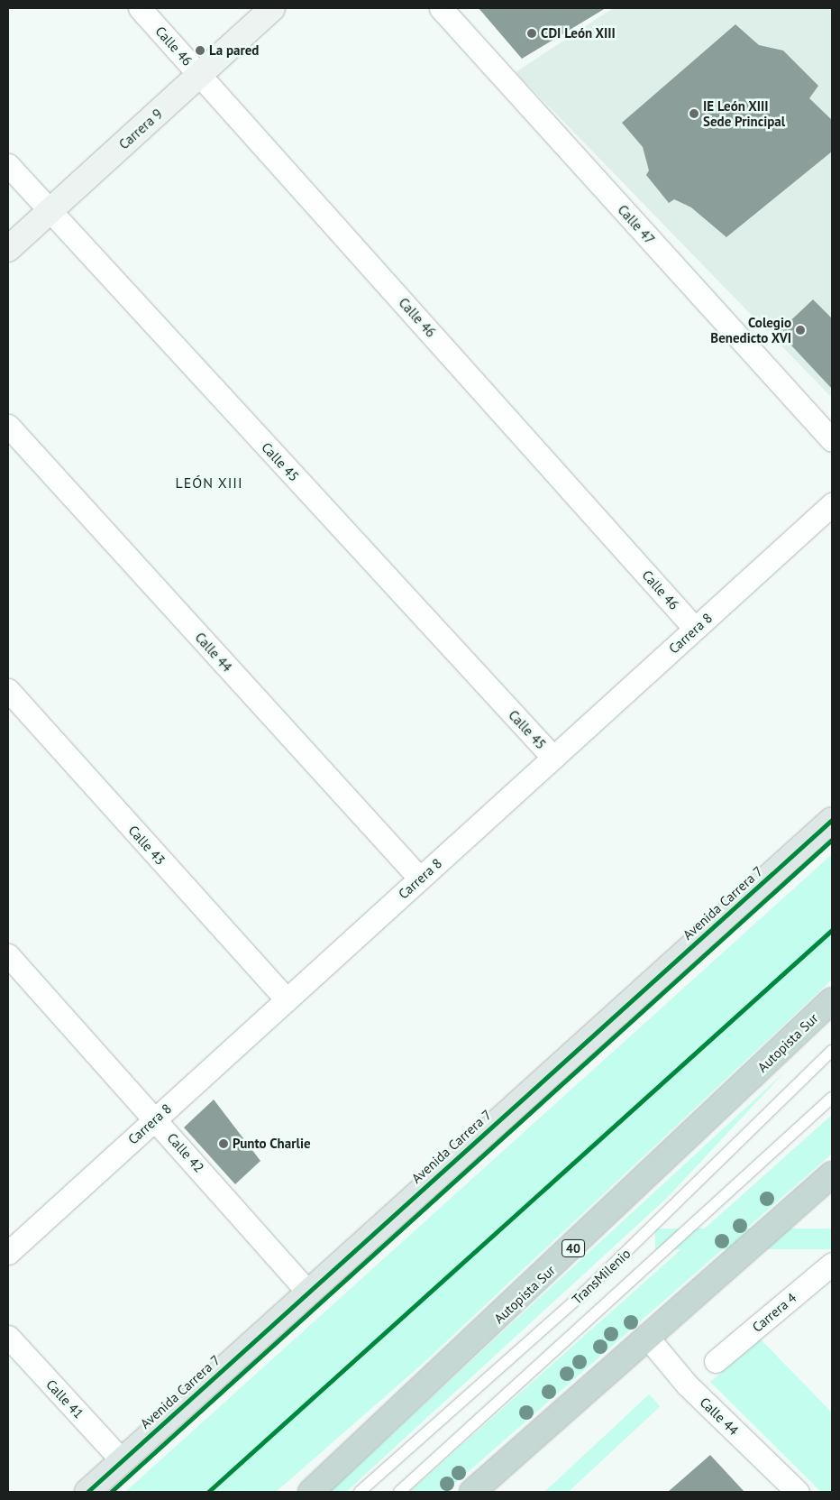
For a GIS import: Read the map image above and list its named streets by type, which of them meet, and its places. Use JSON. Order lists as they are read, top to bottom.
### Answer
{
  "streets": {
    "highway": ["Autopista Sur", "40"],
    "main road": ["Avenida Carrera 7"],
    "street": [
      "Calle 46",
      "Carrera 9",
      "Calle 47",
      "Calle 45",
      "Carrera 8",
      "Calle 44",
      "Calle 43",
      "Calle 42",
      "Carrera 4",
      "Calle 41"
    ],
    "lane": ["TransMilenio"]
  },
  "crossings": [
    ["Calle 46", "Carrera 9"],
    ["Calle 46", "Carrera 8"],
    ["Carrera 9", "Calle 45"],
    ["Calle 45", "Carrera 8"],
    ["Carrera 8", "Calle 44"],
    ["Carrera 8", "Calle 43"],
    ["Carrera 8", "Calle 42"],
    ["Avenida Carrera 7", "Calle 42"],
    ["Avenida Carrera 7", "Calle 41"]
  ],
  "districts": ["LEÓN XIII"],
  "places": [
    "CDI León XIII",
    "La pared",
    "IE León XIII Sede Principal",
    "Colegio Benedicto XVI",
    "Punto Charlie"
  ]
}
